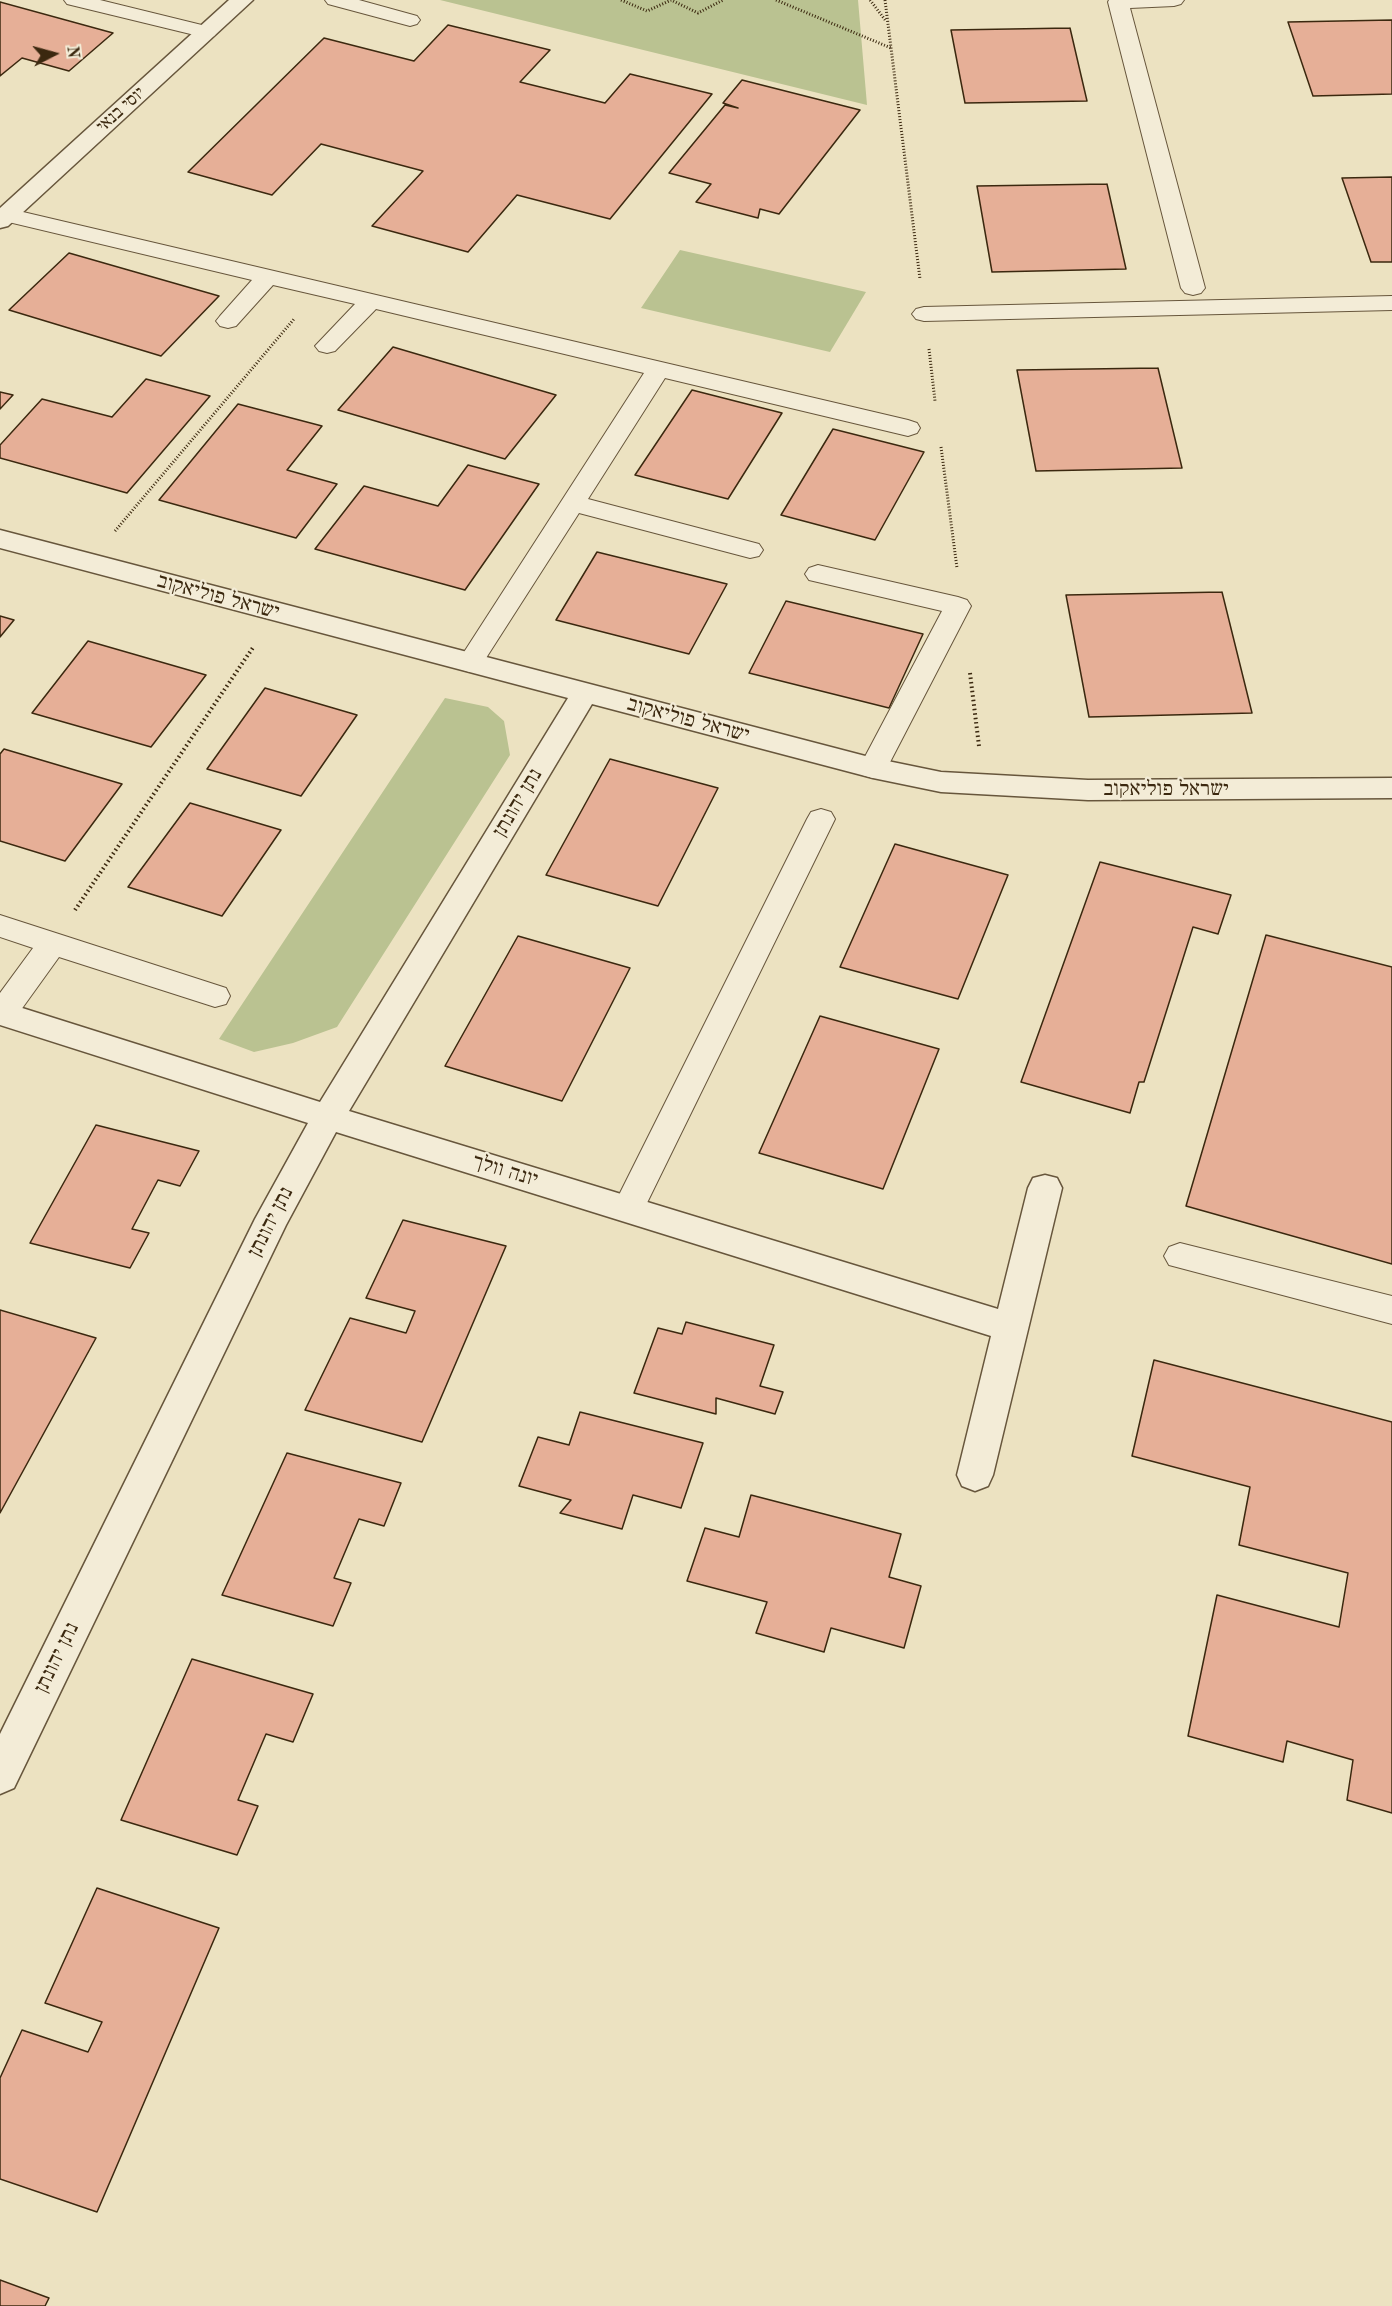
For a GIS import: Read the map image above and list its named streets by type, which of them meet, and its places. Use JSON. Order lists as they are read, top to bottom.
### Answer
{
  "streets": {
    "street": [
      "יוסי בנאי",
      "ישראל פוליאקוב",
      "נתן יהונתן",
      "יונה וולך"
    ]
  },
  "crossings": [
    ["ישראל פוליאקוב", "נתן יהונתן"],
    ["נתן יהונתן", "יונה וולך"]
  ],
  "north": "right"
}
